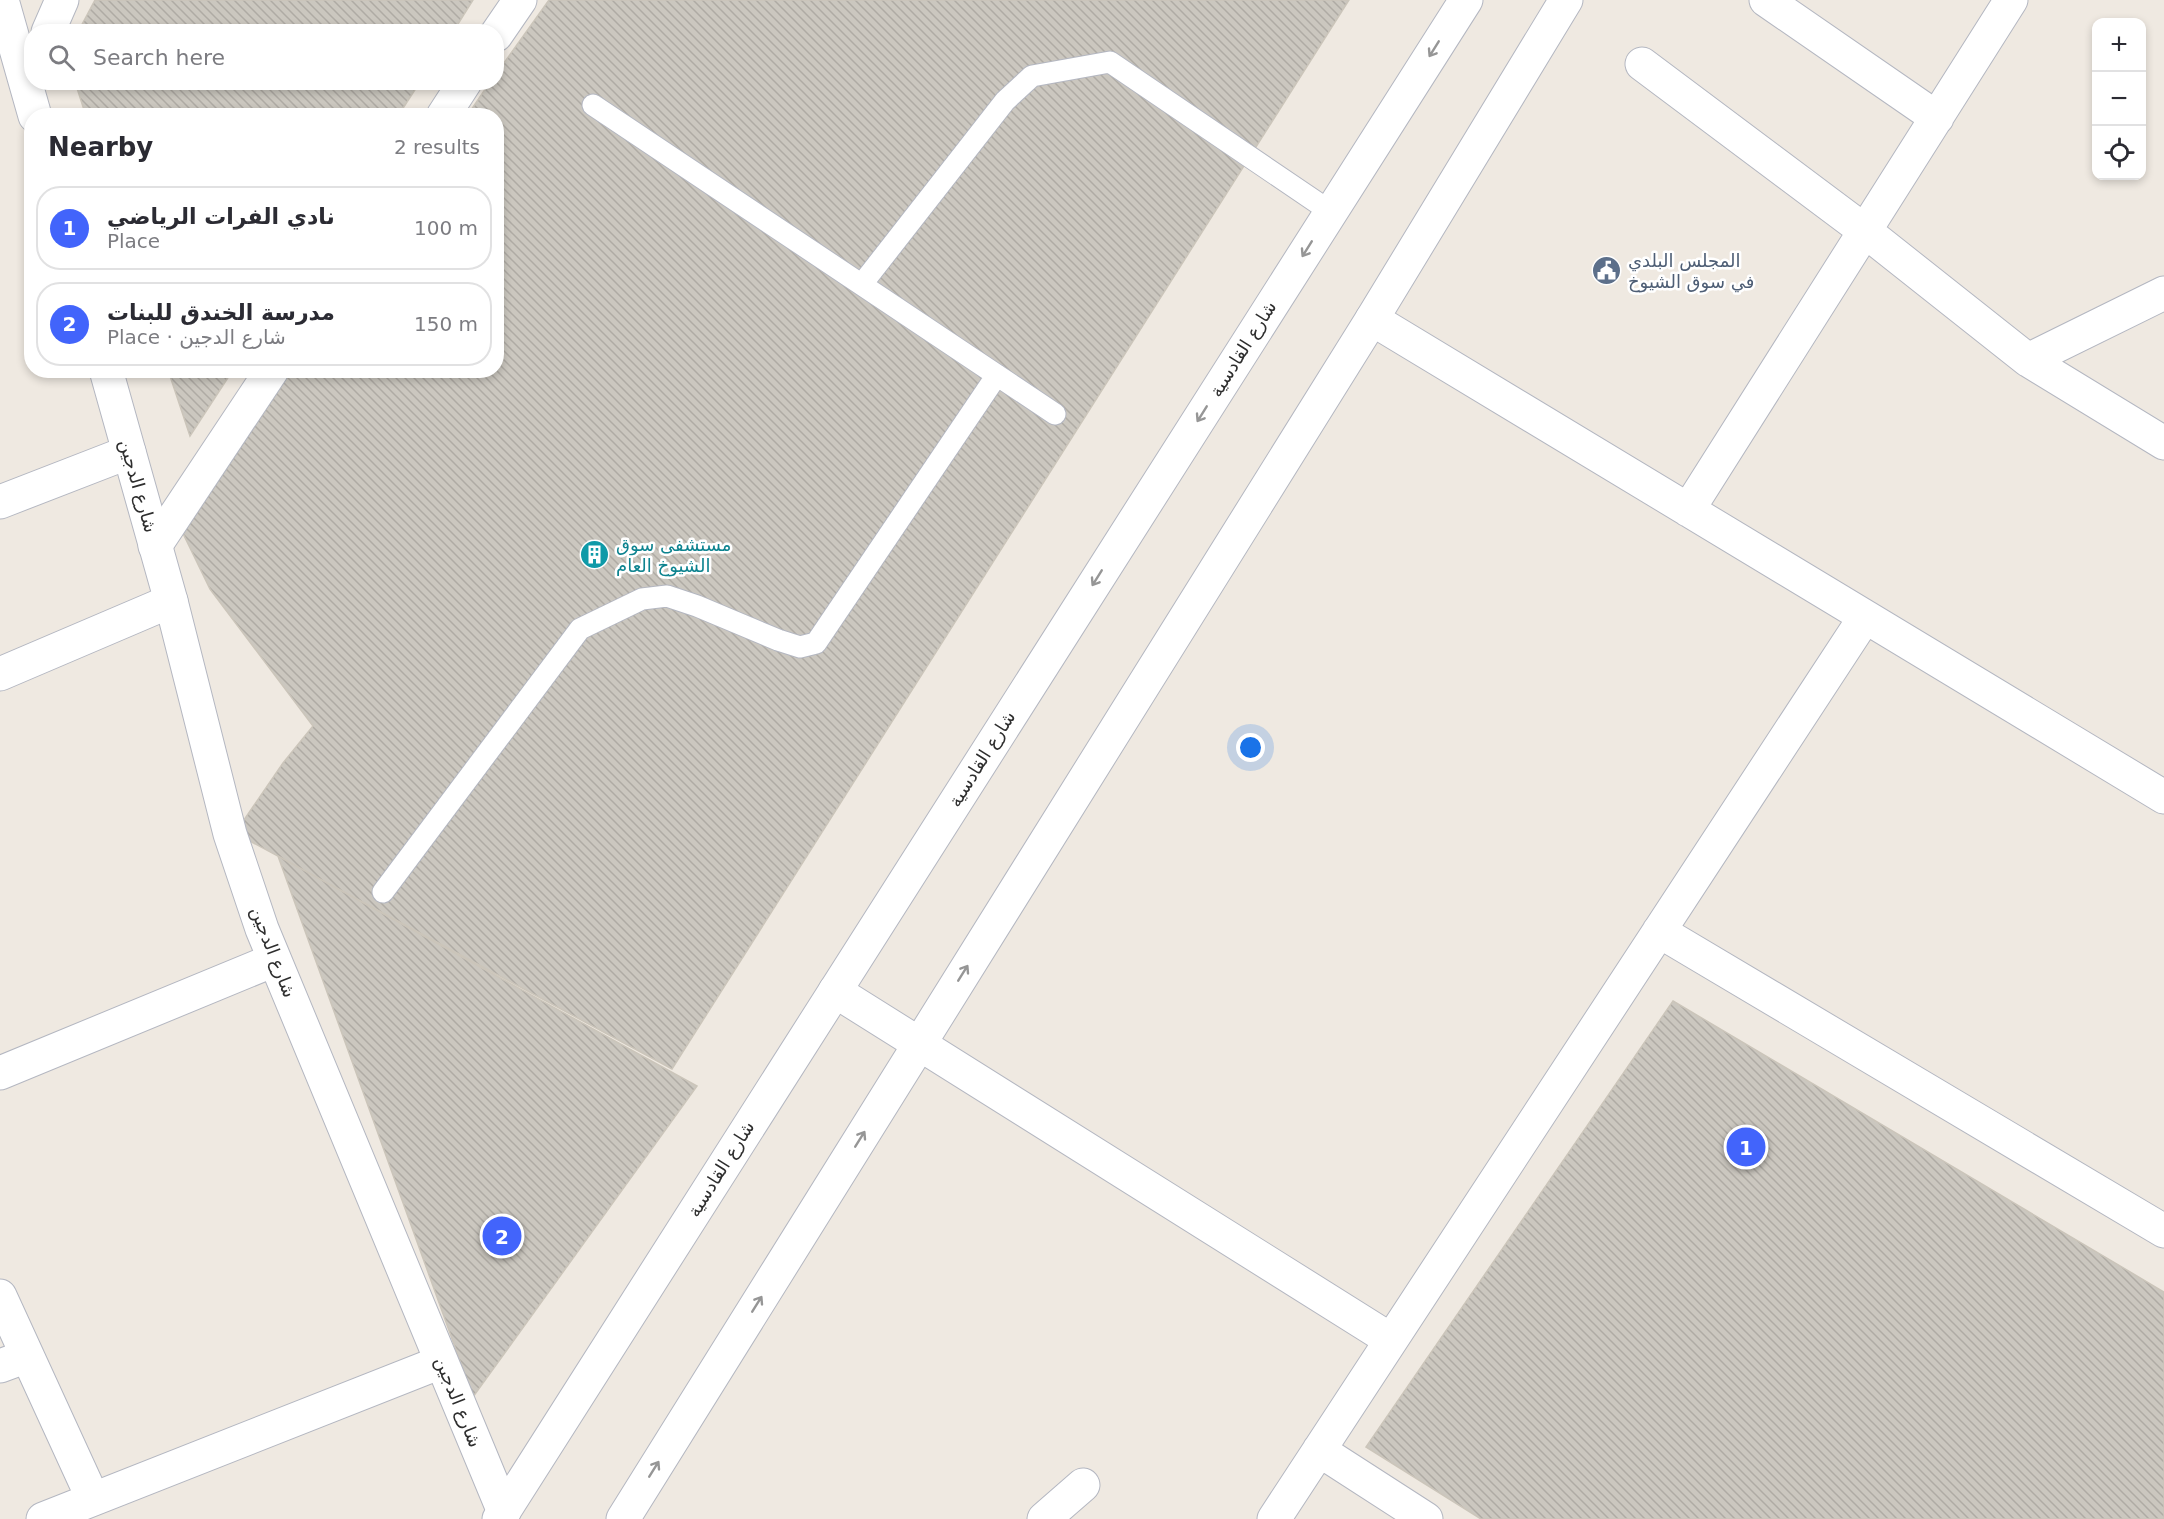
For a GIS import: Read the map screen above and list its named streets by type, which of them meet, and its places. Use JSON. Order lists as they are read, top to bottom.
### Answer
{
  "streets": {
    "street": ["شارع القادسية", "شارع الدجين"]
  },
  "crossings": [
    ["شارع القادسية", "شارع الدجين"]
  ],
  "places": {
    "public building": ["المجلس البلدي في سوق الشيوخ"],
    "building": ["مستشفى سوق الشيوخ العام"]
  },
  "page": {
    "map_buttons": ["+", "−"],
    "search": "Search here",
    "heading": ["Nearby", "2 results"],
    "list": [
      {
        "mark": "1",
        "name": "نادي الفرات الرياضي",
        "note": "Place",
        "value": "100 m"
      },
      {
        "mark": "2",
        "name": "مدرسة الخندق للبنات",
        "note": "Place · شارع الدجين",
        "value": "150 m"
      }
    ],
    "pins": ["1", "2"]
  }
}
